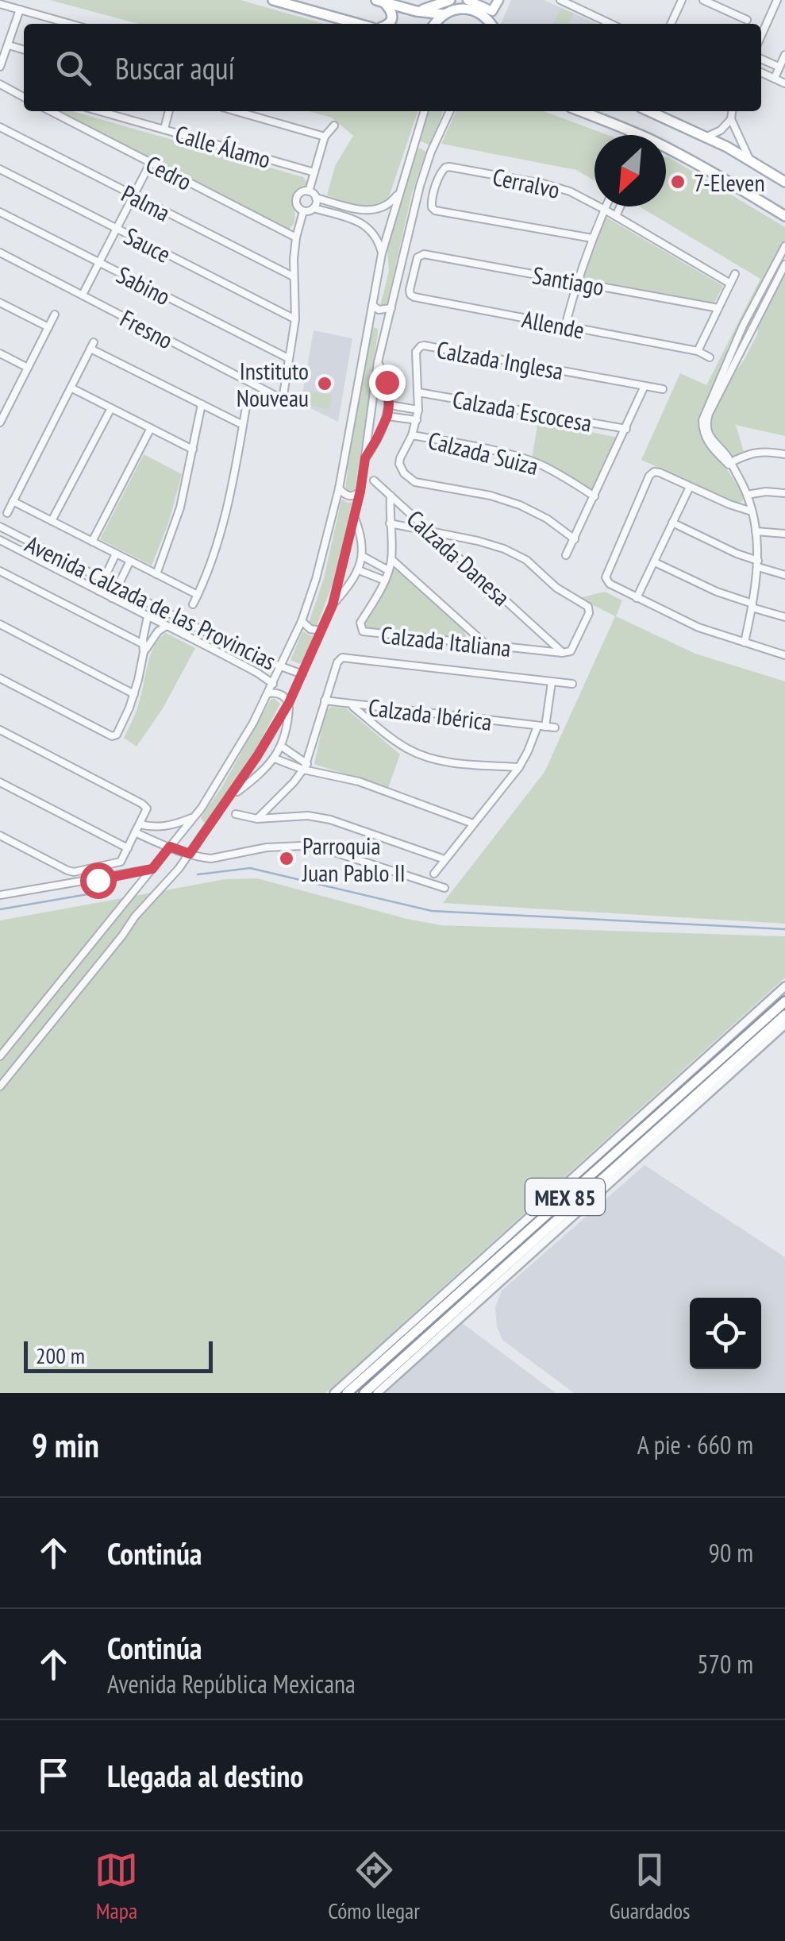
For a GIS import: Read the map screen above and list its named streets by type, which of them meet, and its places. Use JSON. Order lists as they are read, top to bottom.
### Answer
{
  "streets": {
    "main road": ["MEX 85"],
    "street": [
      "Calle Álamo",
      "Cedro",
      "Cerralvo",
      "Palma",
      "Sauce",
      "Santiago",
      "Sabino",
      "Allende",
      "Fresno",
      "Calzada Inglesa",
      "Calzada Escocesa",
      "Calzada Suiza",
      "Calzada Danesa",
      "Avenida Calzada de las Provincias",
      "Calzada Italiana",
      "Calzada Ibérica"
    ]
  },
  "crossings": [
    ["Santiago", "Allende"],
    ["Calzada Inglesa", "Calzada Escocesa"],
    ["Calzada Inglesa", "Calzada Suiza"],
    ["Calzada Danesa", "Calzada Italiana"]
  ],
  "places": ["7-Eleven", "Instituto Nouveau", "Parroquia Juan Pablo II"],
  "scale_bar": "200 m",
  "north": "bottom left",
  "page": {
    "search": "Buscar aquí",
    "scale": "200 m",
    "heading": ["9 min", "A pie · 660 m"],
    "list": [
      ["Continúa", "90 m"],
      ["Continúa", "Avenida República Mexicana", "570 m"],
      "Llegada al destino"
    ],
    "nav": ["Mapa", "Cómo llegar", "Guardados"]
  }
}
